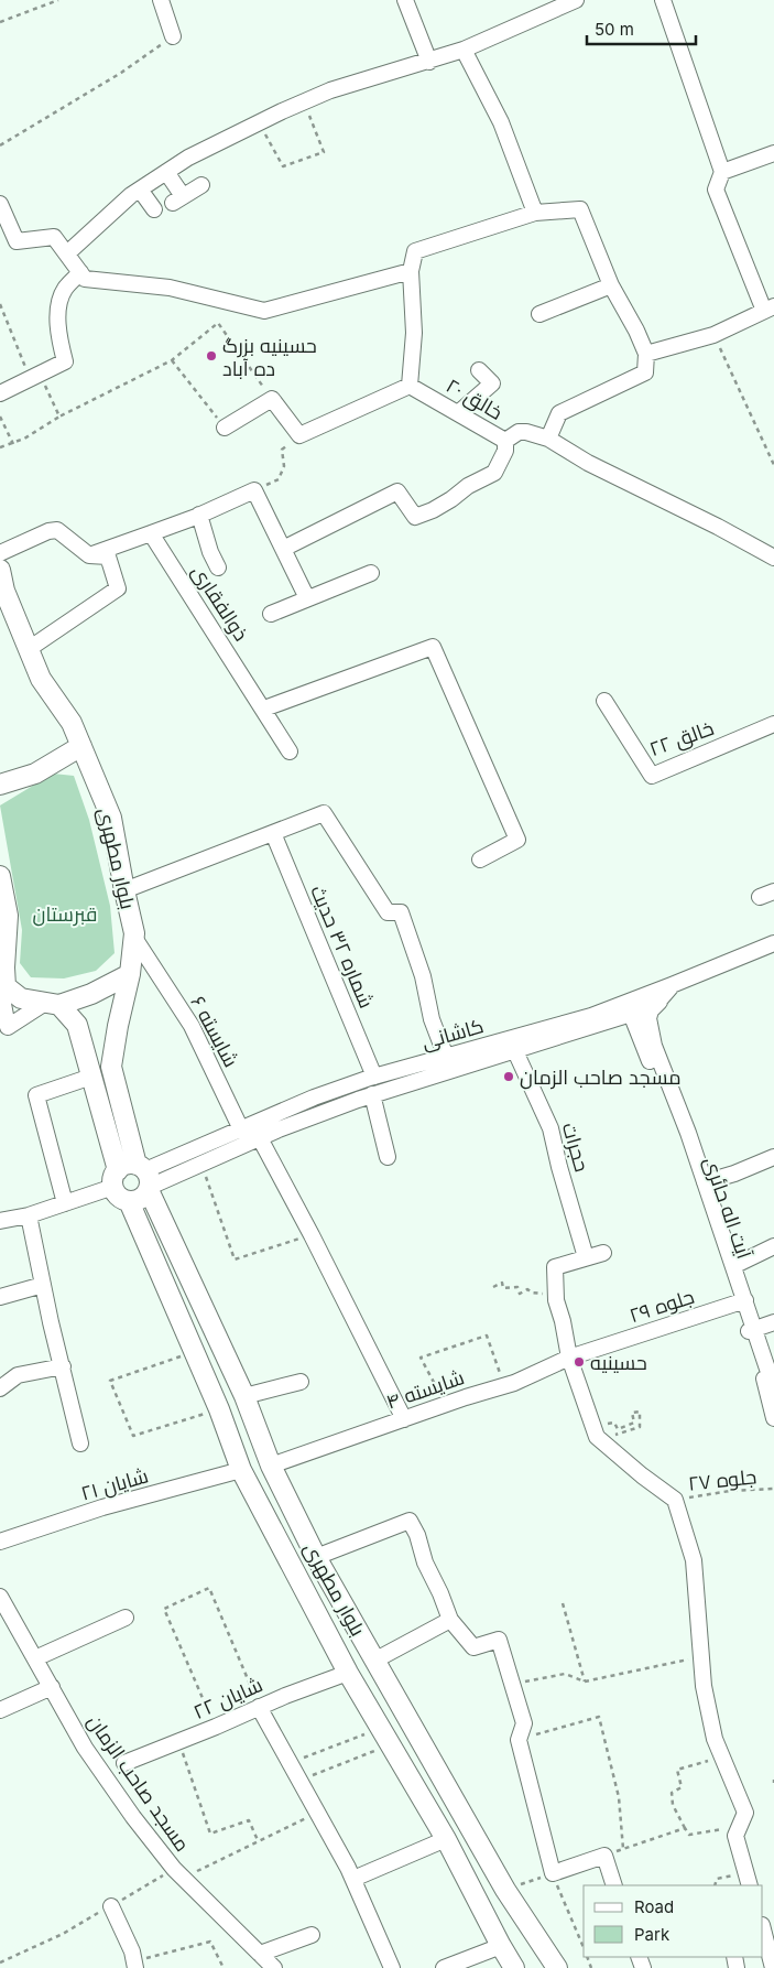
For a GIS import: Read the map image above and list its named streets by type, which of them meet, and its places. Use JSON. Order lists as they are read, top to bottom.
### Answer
{
  "streets": {
    "main road": ["بلوار مطهری"],
    "street": [
      "خالق ۲۰",
      "ذوالفقاری",
      "خالق ۲۲",
      "شماره ۳۲ حدیث",
      "شایسته ۶",
      "کاشانی",
      "حجرات",
      "آیت اله حائری",
      "جلوه ۲۹",
      "شایسته ۴",
      "شایان ۲۱",
      "شایان ۲۲",
      "مسجد صاحب الزمان"
    ],
    "path": ["جلوه ۲۷"]
  },
  "crossings": [
    ["بلوار مطهری", "شایسته ۶"],
    ["بلوار مطهری", "کاشانی"],
    ["بلوار مطهری", "شایسته ۴"],
    ["بلوار مطهری", "شایان ۲۱"],
    ["بلوار مطهری", "شایان ۲۲"],
    ["شماره ۳۲ حدیث", "کاشانی"],
    ["شایسته ۶", "کاشانی"],
    ["کاشانی", "حجرات"],
    ["کاشانی", "آیت اله حائری"],
    ["آیت اله حائری", "جلوه ۲۹"],
    ["جلوه ۲۹", "شایسته ۴"]
  ],
  "parks": ["قبرستان"],
  "places": ["حسینیه بزرگ ده آباد", "مسجد صاحب الزمان", "حسینیه"],
  "legend": ["Road", "Park"],
  "scale_bar": "50 m"
}
